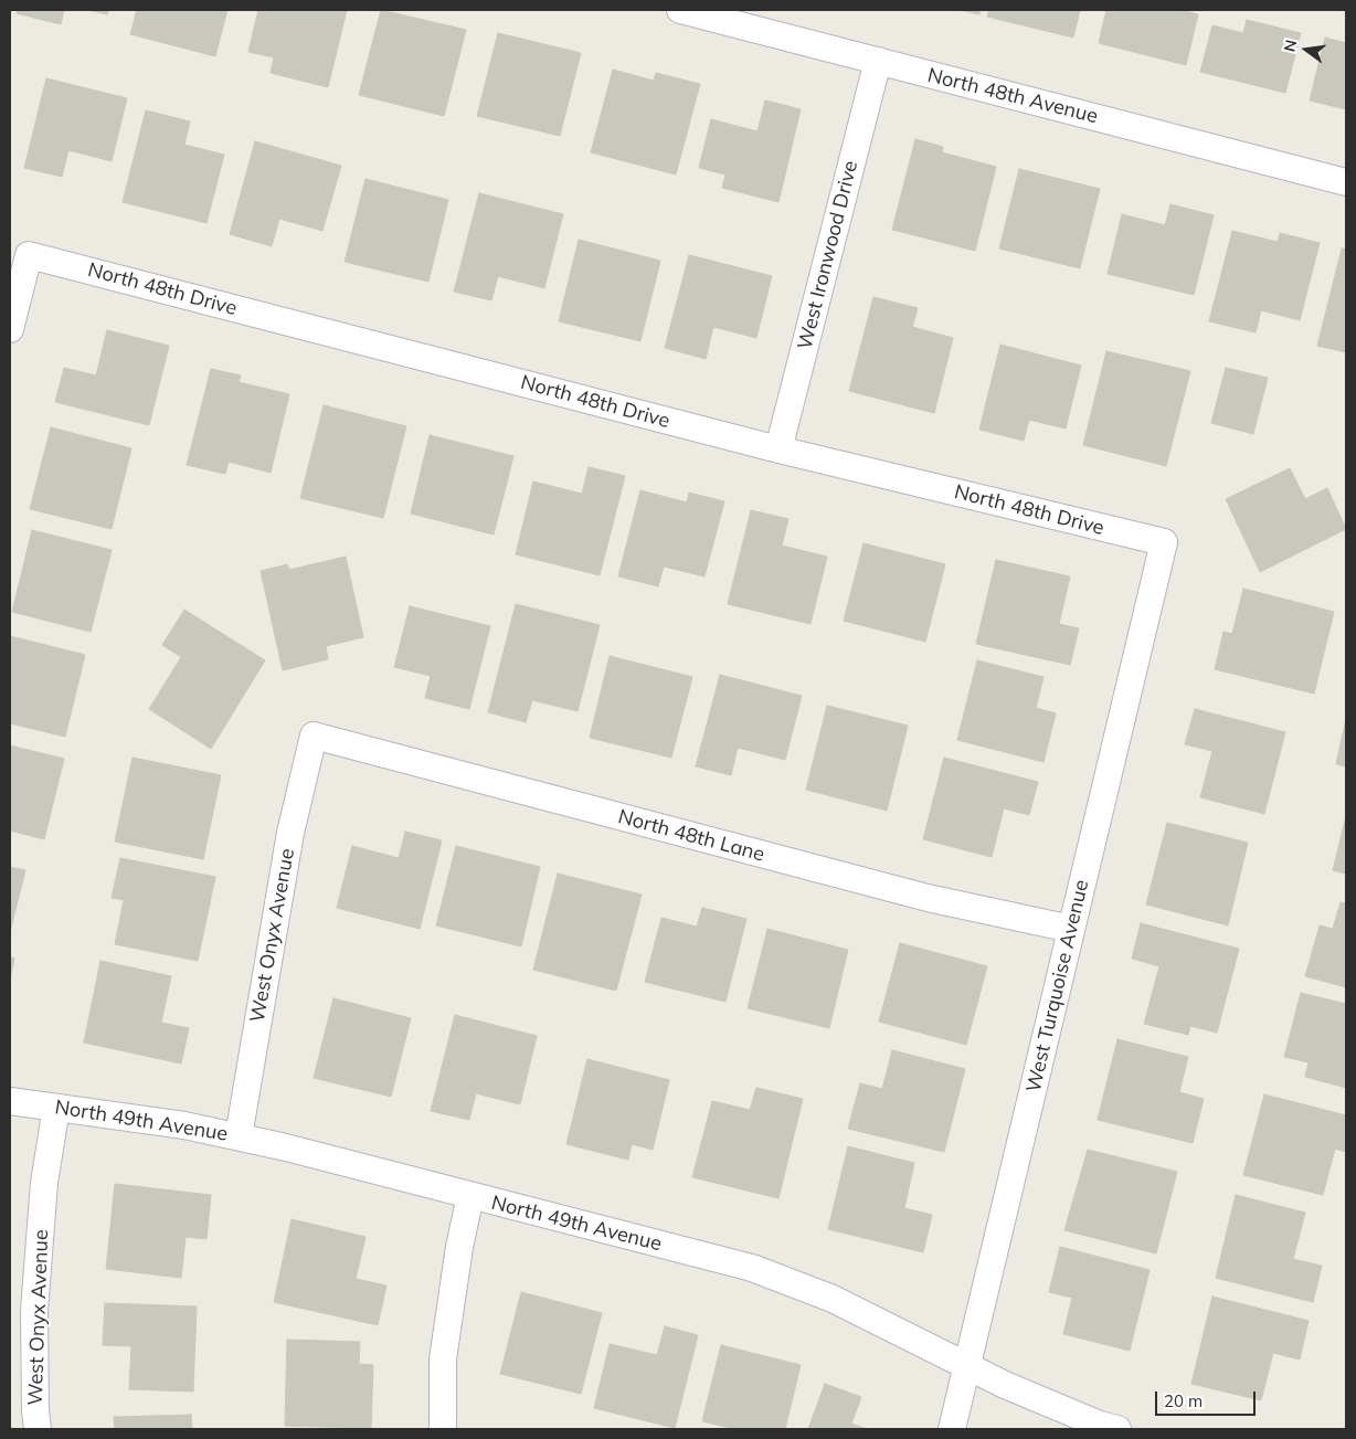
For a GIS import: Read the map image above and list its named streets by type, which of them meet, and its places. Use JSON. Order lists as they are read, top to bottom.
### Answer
{
  "streets": {
    "street": [
      "North 48th Avenue",
      "West Ironwood Drive",
      "North 48th Drive",
      "North 48th Lane",
      "West Onyx Avenue",
      "West Turquoise Avenue",
      "North 49th Avenue"
    ]
  },
  "crossings": [
    ["North 48th Avenue", "West Ironwood Drive"],
    ["West Ironwood Drive", "North 48th Drive"],
    ["North 48th Drive", "West Turquoise Avenue"],
    ["North 48th Lane", "West Onyx Avenue"],
    ["North 48th Lane", "West Turquoise Avenue"],
    ["West Onyx Avenue", "North 49th Avenue"],
    ["West Turquoise Avenue", "North 49th Avenue"]
  ],
  "scale_bar": "20 m",
  "north": "left"
}
